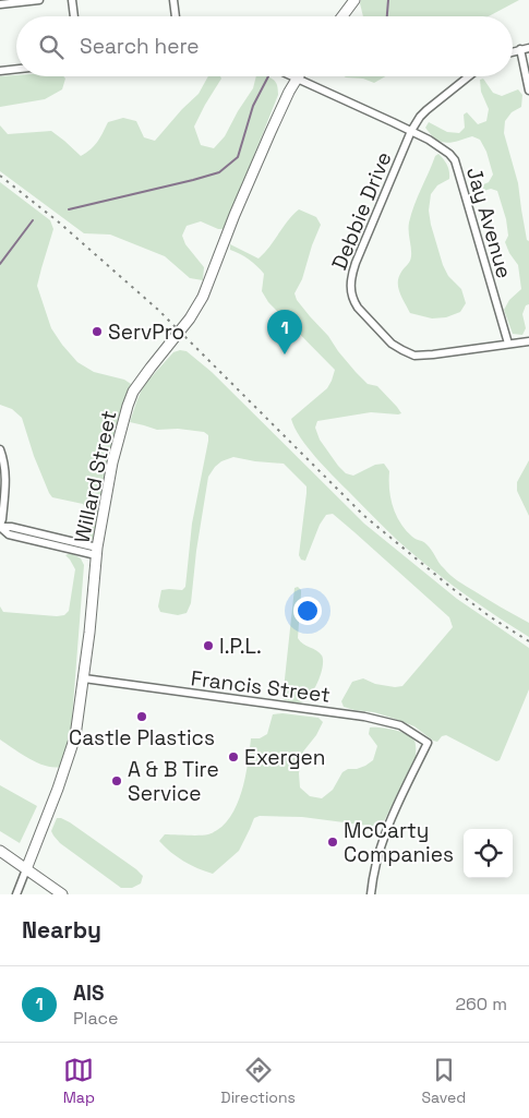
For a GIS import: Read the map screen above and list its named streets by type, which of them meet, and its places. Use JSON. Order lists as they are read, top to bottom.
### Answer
{
  "streets": {
    "street": [
      "Debbie Drive",
      "Jay Avenue",
      "Willard Street",
      "Francis Street"
    ]
  },
  "crossings": [
    ["Debbie Drive", "Jay Avenue"],
    ["Jay Avenue", "Willard Street"],
    ["Willard Street", "Francis Street"]
  ],
  "places": [
    "ServPro",
    "I.P.L.",
    "Castle Plastics",
    "Exergen",
    "A & B Tire Service",
    "McCarty Companies"
  ],
  "page": {
    "search": "Search here",
    "pins": "1",
    "heading": "Nearby",
    "list": [
      {
        "mark": "1",
        "name": "AIS",
        "note": "Place",
        "value": "260 m"
      }
    ],
    "nav": ["Map", "Directions", "Saved"]
  }
}
